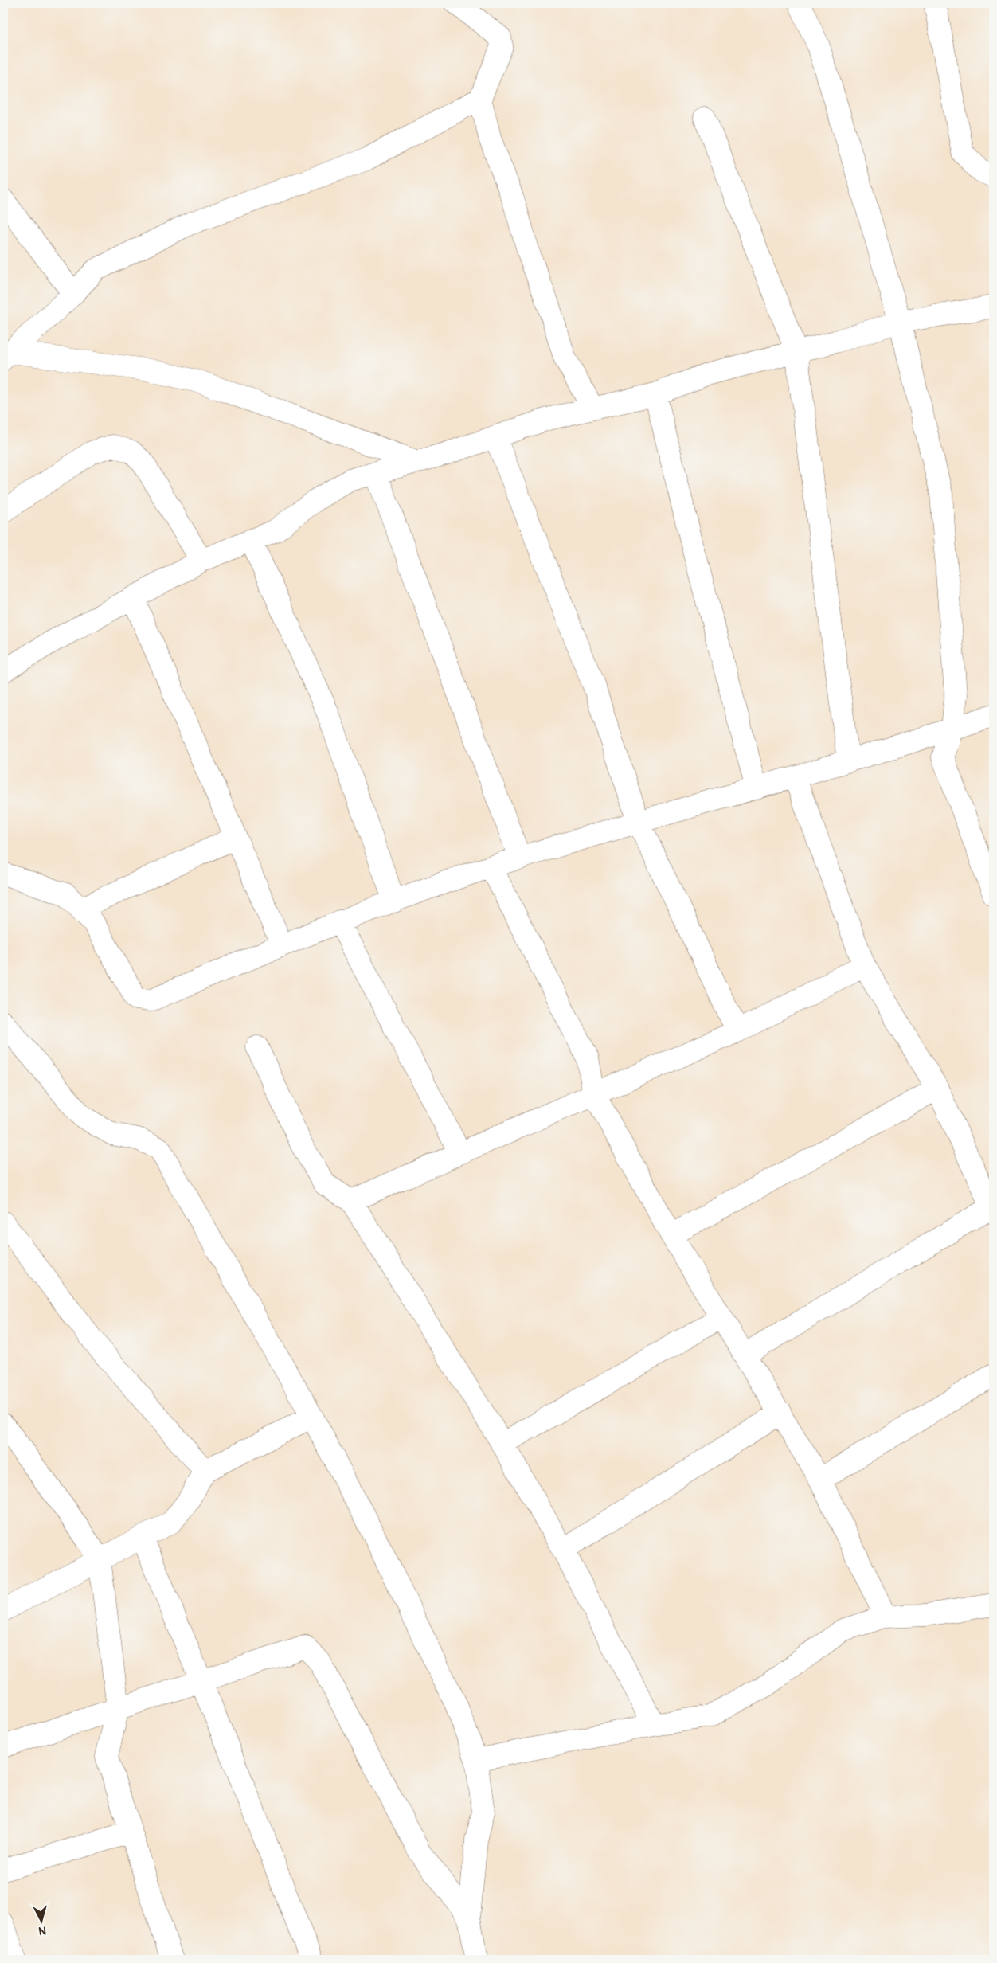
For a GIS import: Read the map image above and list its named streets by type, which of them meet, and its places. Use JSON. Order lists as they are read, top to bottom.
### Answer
{
  "north": "bottom"
}
